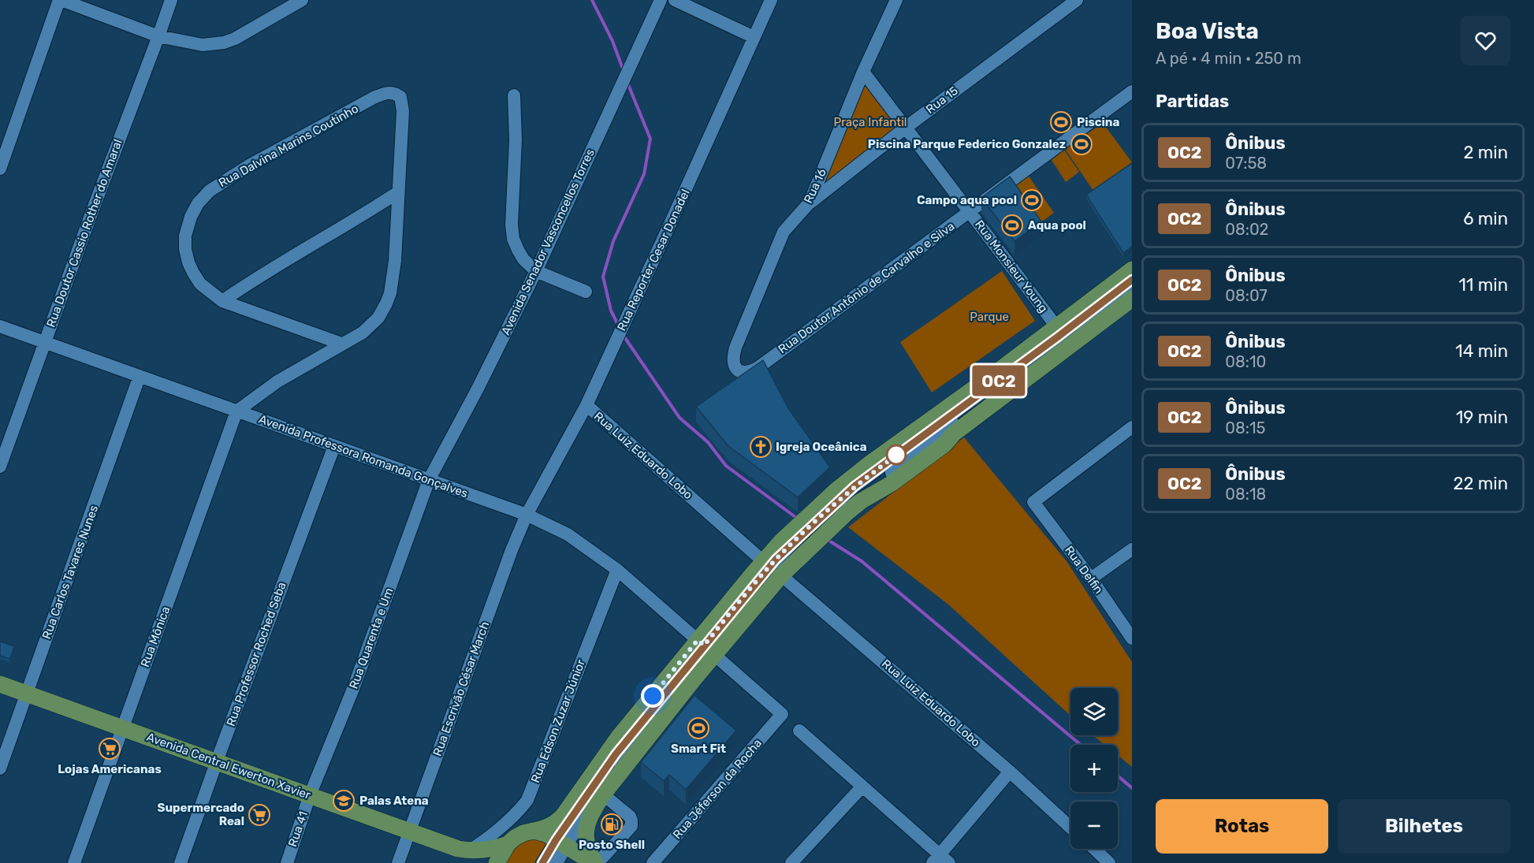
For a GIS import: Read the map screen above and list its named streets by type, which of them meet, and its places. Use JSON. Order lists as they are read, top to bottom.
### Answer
{
  "streets": {
    "main road": ["Avenida Central Ewerton Xavier"],
    "street": [
      "Rua 15",
      "Rua Dalvina Marins Coutinho",
      "Rua 16",
      "Rua Doutor Cassio Rother do Amaral",
      "Avenida Senador Vasconcellos Torres",
      "Rua Reporter Cesar Donadel",
      "Rua Monsieur Young",
      "Rua Doutor Antônio de Carvalho e Silva",
      "Rua Luiz Eduardo Lobo",
      "Avenida Professora Romanda Gonçalves",
      "Rua Delfin",
      "Rua Carlos Tavares Nunes",
      "Rua Mônica",
      "Rua Quarenta e Um",
      "Rua Professor Roched Seba",
      "Rua Escrivão César March",
      "Rua Edson Zuzar Júnior",
      "Rua Jéferson da Rocha",
      "Rua 41"
    ]
  },
  "crossings": [
    ["Rua 15", "Rua 16"],
    ["Rua 15", "Rua Monsieur Young"],
    ["Rua Dalvina Marins Coutinho", "Avenida Professora Romanda Gonçalves"],
    ["Rua Dalvina Marins Coutinho", "Rua Mônica"],
    ["Rua 16", "Rua Monsieur Young"],
    ["Rua 16", "Rua Doutor Antônio de Carvalho e Silva"],
    ["Rua Doutor Cassio Rother do Amaral", "Avenida Professora Romanda Gonçalves"],
    ["Avenida Senador Vasconcellos Torres", "Avenida Professora Romanda Gonçalves"],
    ["Avenida Senador Vasconcellos Torres", "Rua Quarenta e Um"],
    ["Rua Reporter Cesar Donadel", "Rua Luiz Eduardo Lobo"],
    ["Rua Reporter Cesar Donadel", "Avenida Professora Romanda Gonçalves"],
    ["Rua Reporter Cesar Donadel", "Rua Escrivão César March"],
    ["Rua Monsieur Young", "Rua Doutor Antônio de Carvalho e Silva"],
    ["Avenida Professora Romanda Gonçalves", "Rua Carlos Tavares Nunes"],
    ["Avenida Professora Romanda Gonçalves", "Rua Mônica"],
    ["Avenida Professora Romanda Gonçalves", "Rua Quarenta e Um"],
    ["Avenida Professora Romanda Gonçalves", "Rua Professor Roched Seba"],
    ["Avenida Professora Romanda Gonçalves", "Rua Escrivão César March"],
    ["Avenida Professora Romanda Gonçalves", "Rua Edson Zuzar Júnior"],
    ["Avenida Professora Romanda Gonçalves", "Rua Jéferson da Rocha"],
    ["Rua Carlos Tavares Nunes", "Avenida Central Ewerton Xavier"],
    ["Rua Mônica", "Avenida Central Ewerton Xavier"],
    ["Rua Quarenta e Um", "Avenida Central Ewerton Xavier"],
    ["Rua Quarenta e Um", "Rua 41"],
    ["Rua Professor Roched Seba", "Avenida Central Ewerton Xavier"],
    ["Rua Escrivão César March", "Avenida Central Ewerton Xavier"],
    ["Rua Edson Zuzar Júnior", "Avenida Central Ewerton Xavier"],
    ["Avenida Central Ewerton Xavier", "Rua 41"]
  ],
  "parks": ["Praça Infantil", "Parque"],
  "places": {
    "sports": [
      "Piscina",
      "Piscina Parque Federico Gonzalez",
      "Campo aqua pool",
      "Aqua pool",
      "Smart Fit"
    ],
    "church": ["Igreja Oceânica"],
    "supermarket": ["Lojas Americanas", "Supermercado Real"],
    "school or university": ["Palas Atena"],
    "fuel station": ["Posto Shell"]
  },
  "lines": ["bus line OC2"],
  "page": {
    "on_map": "OC2",
    "heading": [
      ["Boa Vista", "A pé · 4 min · 250 m"],
      "Partidas"
    ],
    "list": [
      {
        "mark": "OC2",
        "name": "Ônibus",
        "note": "07:58",
        "value": "2 min"
      },
      {
        "mark": "OC2",
        "name": "Ônibus",
        "note": "08:02",
        "value": "6 min"
      },
      {
        "mark": "OC2",
        "name": "Ônibus",
        "note": "08:07",
        "value": "11 min"
      },
      {
        "mark": "OC2",
        "name": "Ônibus",
        "note": "08:10",
        "value": "14 min"
      },
      {
        "mark": "OC2",
        "name": "Ônibus",
        "note": "08:15",
        "value": "19 min"
      },
      {
        "mark": "OC2",
        "name": "Ônibus",
        "note": "08:18",
        "value": "22 min"
      }
    ],
    "map_buttons": ["+", "−"],
    "buttons": ["Rotas", "Bilhetes"]
  }
}
